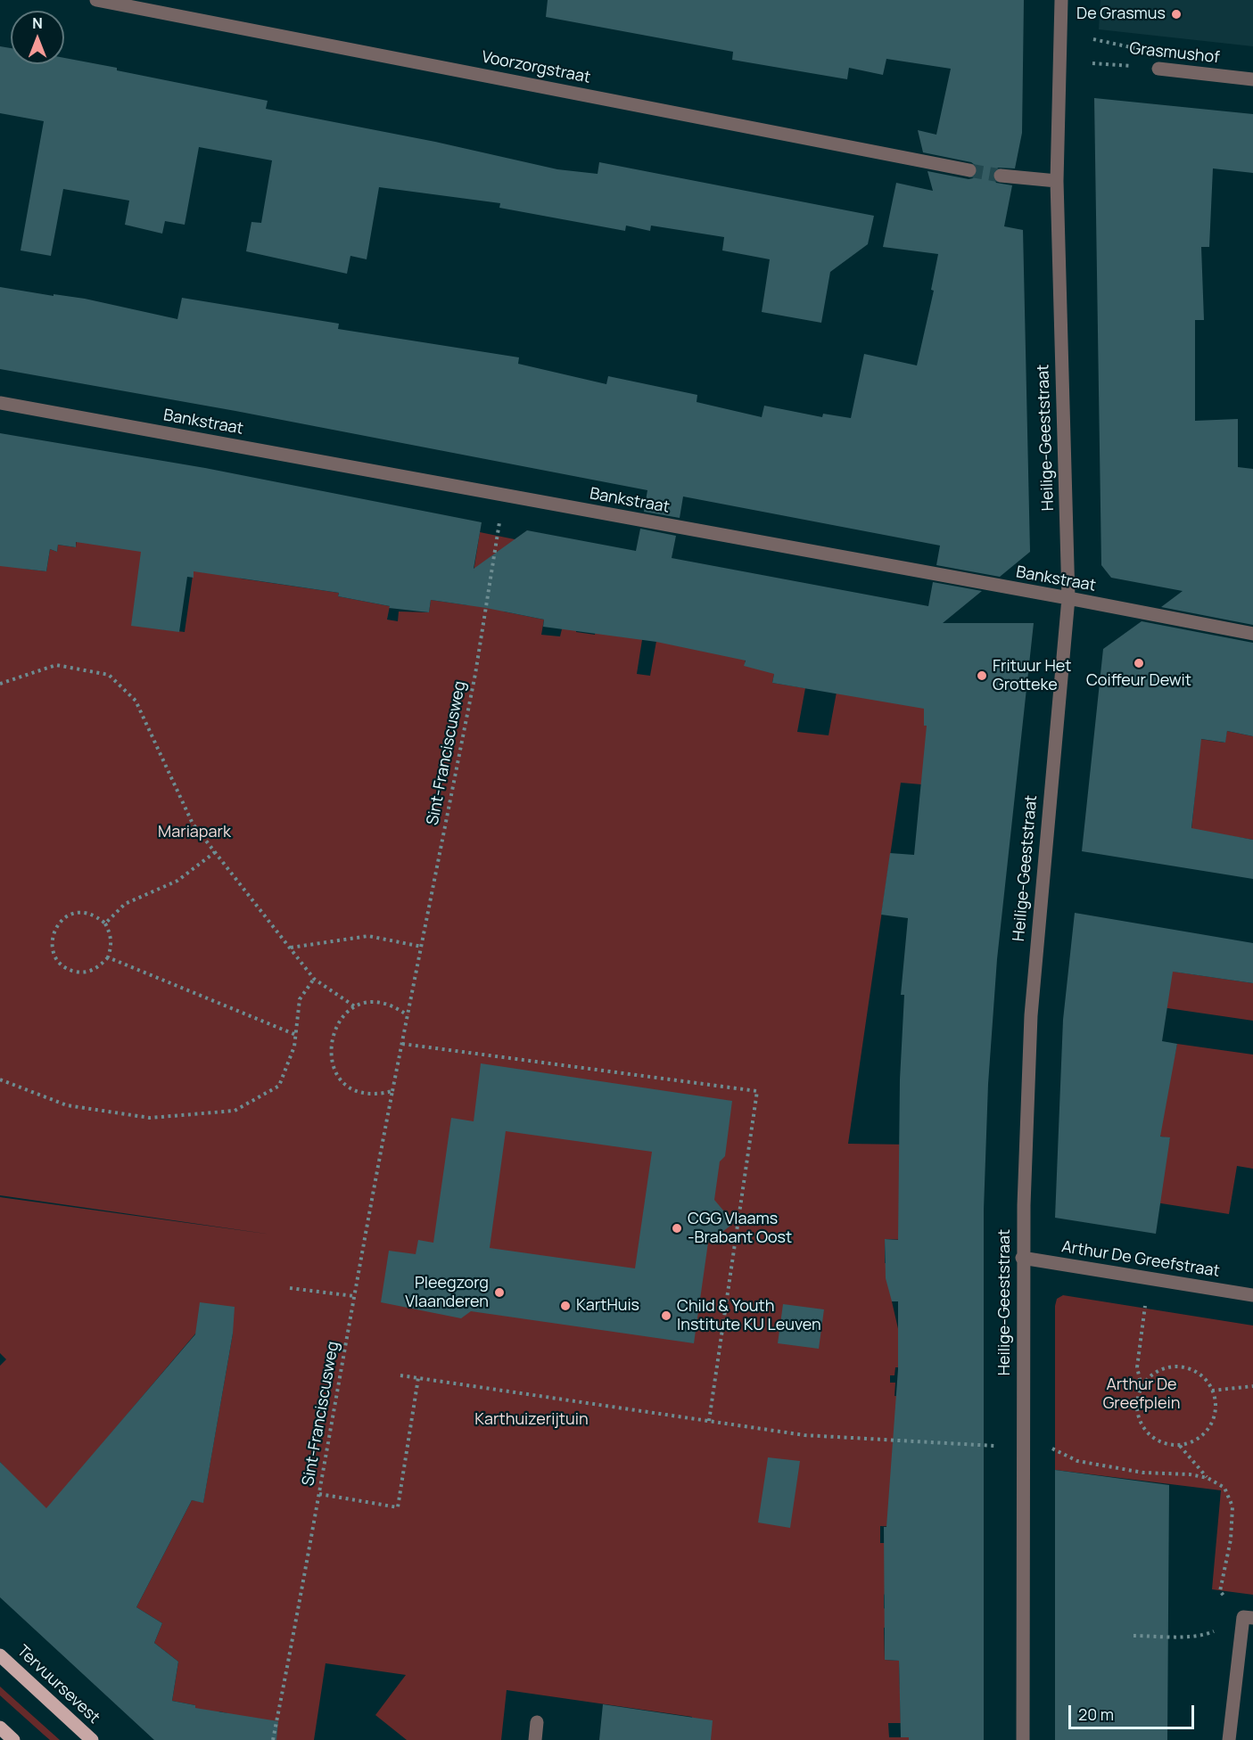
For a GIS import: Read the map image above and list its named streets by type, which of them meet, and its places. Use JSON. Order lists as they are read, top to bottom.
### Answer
{
  "streets": {
    "main road": ["Tervuursevest"],
    "street": [
      "Grasmushof",
      "Voorzorgstraat",
      "Bankstraat",
      "Heilige-Geeststraat",
      "Arthur De Greefstraat"
    ],
    "path": ["Sint-Franciscusweg"]
  },
  "crossings": [
    ["Bankstraat", "Heilige-Geeststraat"],
    ["Bankstraat", "Sint-Franciscusweg"],
    ["Heilige-Geeststraat", "Arthur De Greefstraat"]
  ],
  "parks": ["Mariapark", "Arthur De Greefplein", "Karthuizerijtuin"],
  "places": [
    "De Grasmus",
    "Coiffeur Dewit",
    "Frituur Het Grotteke",
    "CGG Vlaams -Brabant Oost",
    "Pleegzorg Vlaanderen",
    "KartHuis",
    "Child & Youth Institute KU Leuven"
  ],
  "scale_bar": "20 m",
  "north": "top"
}
